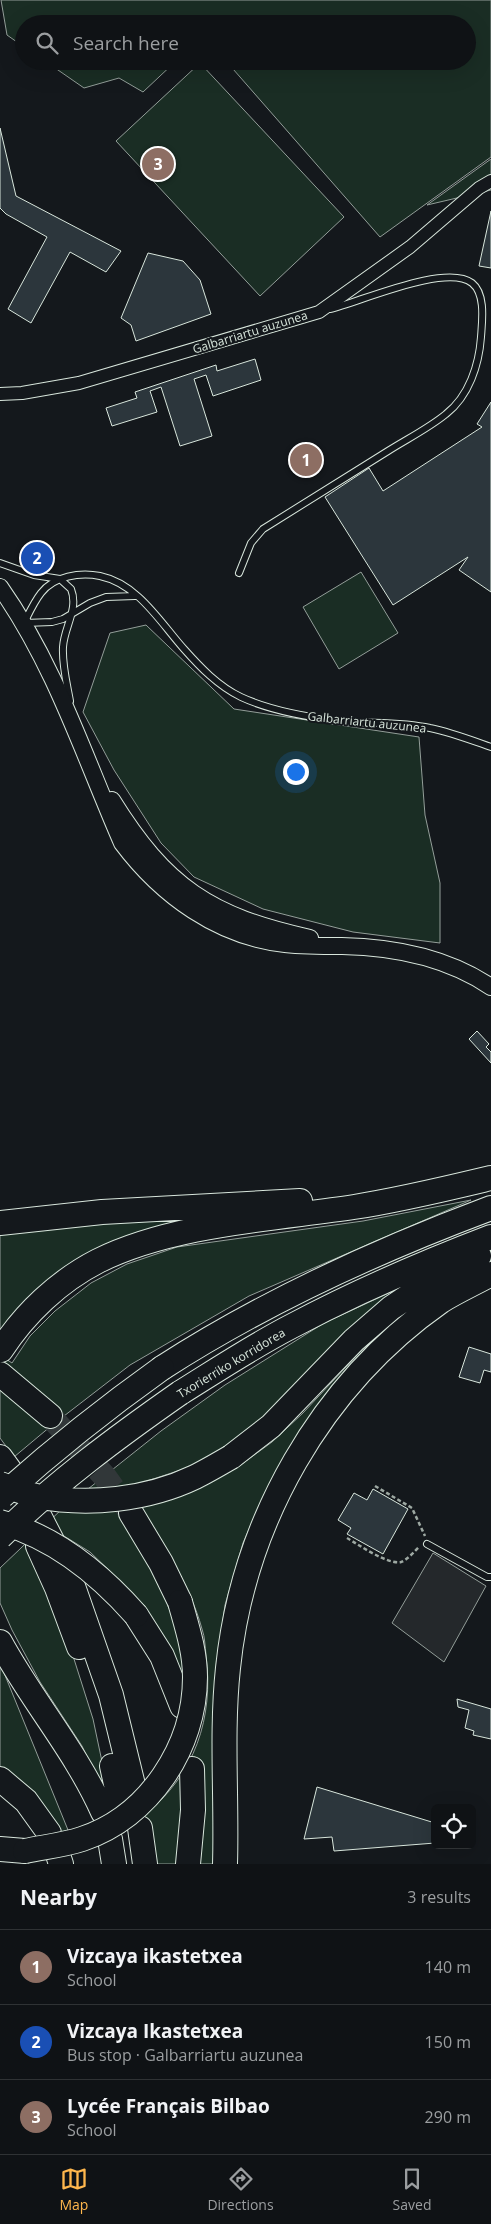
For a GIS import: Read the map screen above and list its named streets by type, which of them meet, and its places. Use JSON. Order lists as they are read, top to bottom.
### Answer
{
  "streets": {
    "highway": ["Txorierriko korridorea"],
    "street": ["Galbarriartu auzunea"]
  },
  "page": {
    "search": "Search here",
    "pins": ["3", "1", "2"],
    "heading": ["Nearby", "3 results"],
    "list": [
      {
        "mark": "1",
        "name": "Vizcaya ikastetxea",
        "note": "School",
        "value": "140 m"
      },
      {
        "mark": "2",
        "name": "Vizcaya Ikastetxea",
        "note": "Bus stop · Galbarriartu auzunea",
        "value": "150 m"
      },
      {
        "mark": "3",
        "name": "Lycée Français Bilbao",
        "note": "School",
        "value": "290 m"
      }
    ],
    "nav": ["Map", "Directions", "Saved"]
  }
}
